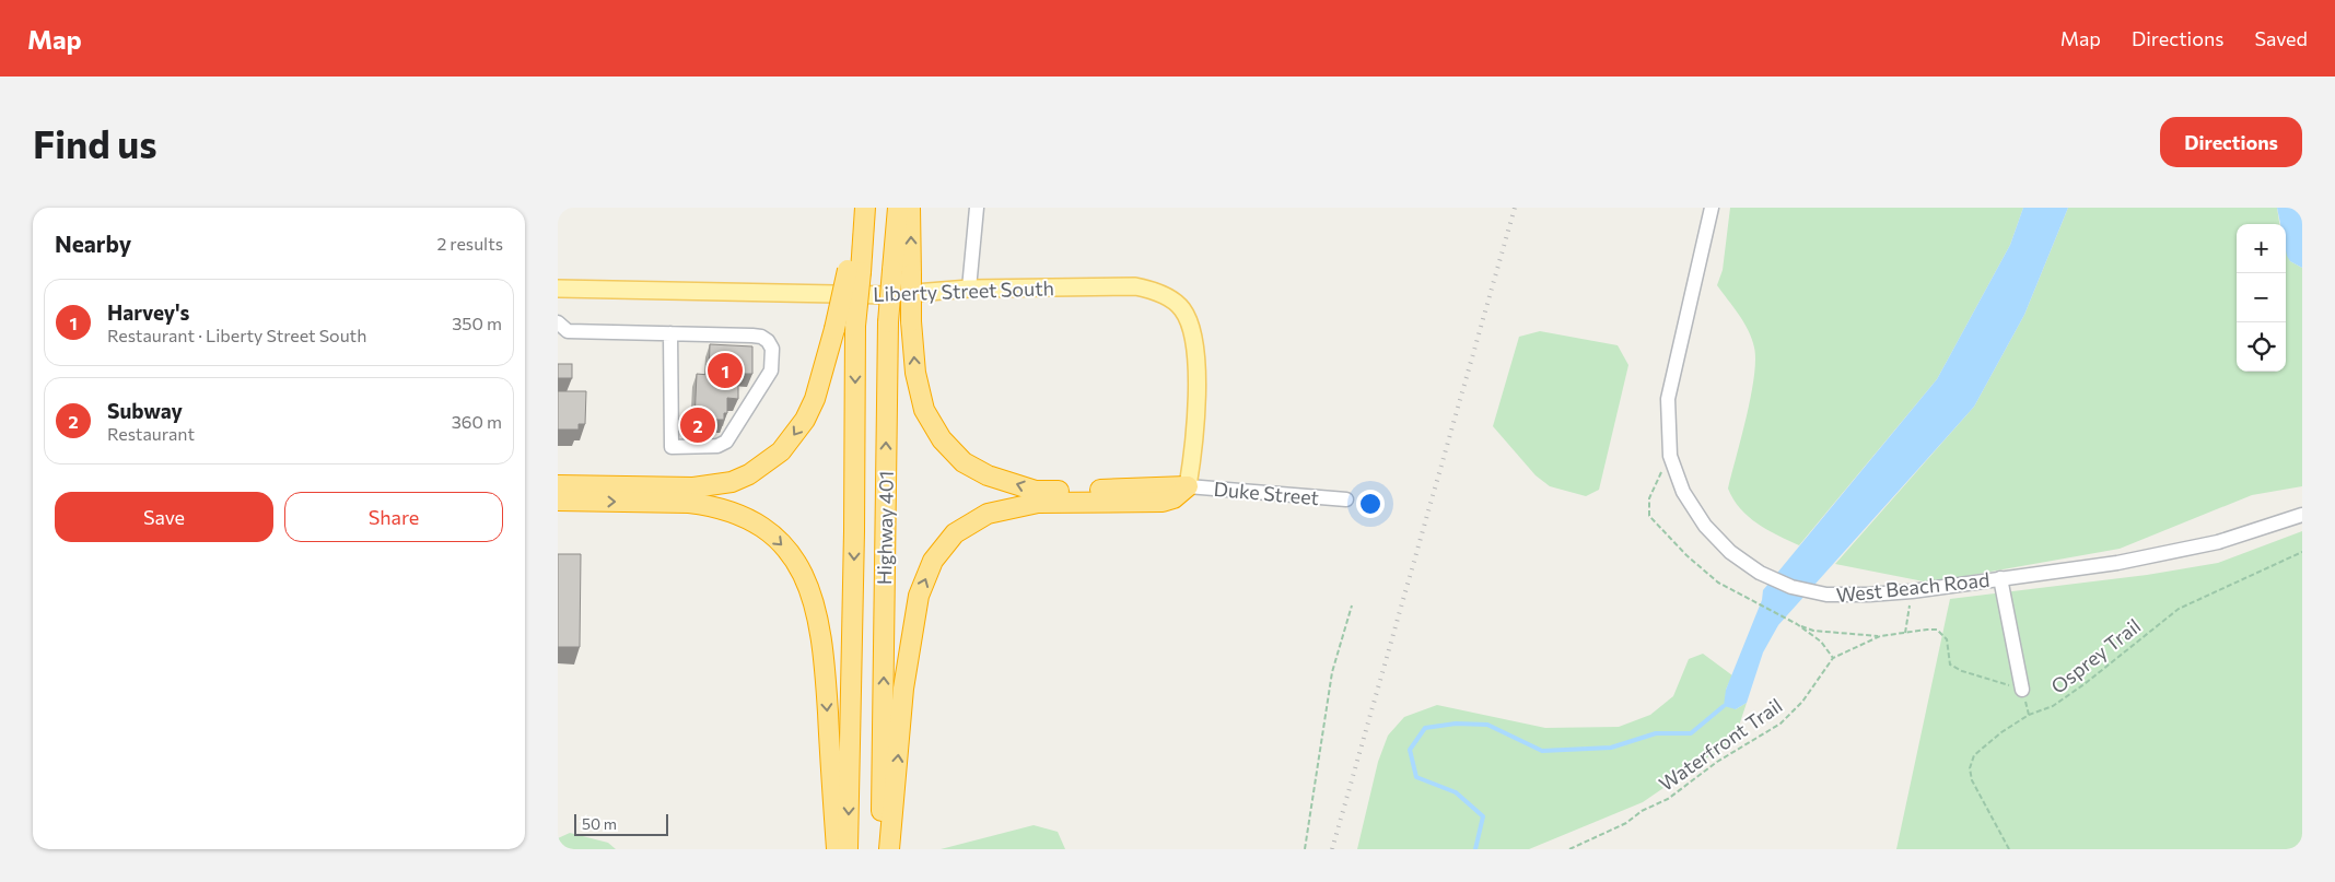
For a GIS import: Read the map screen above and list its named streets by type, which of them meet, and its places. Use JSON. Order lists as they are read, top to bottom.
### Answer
{
  "streets": {
    "highway": ["Highway 401"],
    "main road": ["Liberty Street South"],
    "street": ["Duke Street", "West Beach Road"],
    "path": ["Osprey Trail", "Waterfront Trail"]
  },
  "crossings": [
    ["Liberty Street South", "Duke Street"]
  ],
  "scale_bar": "50 m",
  "page": {
    "header": "Map",
    "nav": ["Map", "Directions", "Saved"],
    "buttons": [
      "Directions",
      ["Save", "Share"]
    ],
    "title": "Find us",
    "heading": ["Nearby", "2 results"],
    "map_buttons": ["+", "−"],
    "list": [
      {
        "mark": "1",
        "name": "Harvey's",
        "note": "Restaurant · Liberty Street South",
        "value": "350 m"
      },
      {
        "mark": "2",
        "name": "Subway",
        "note": "Restaurant",
        "value": "360 m"
      }
    ],
    "pins": ["1", "2"],
    "scale": "50 m"
  }
}
